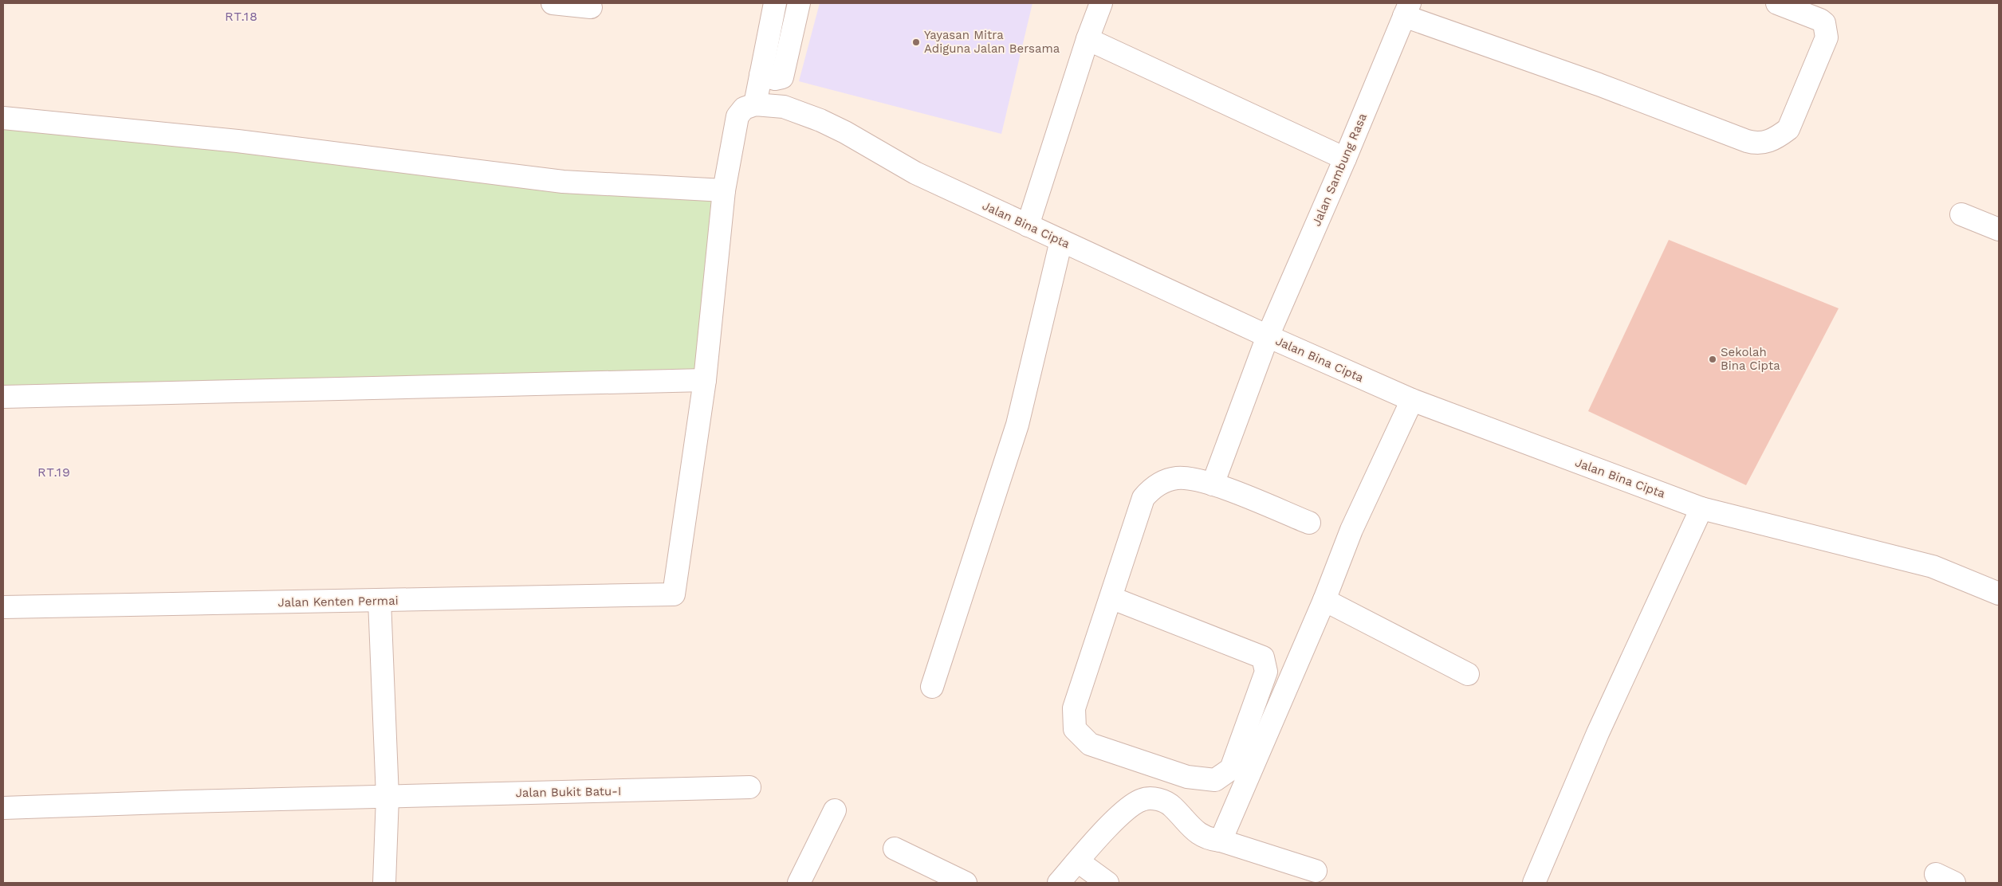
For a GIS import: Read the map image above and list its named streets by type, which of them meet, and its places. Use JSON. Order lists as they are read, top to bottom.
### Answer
{
  "streets": {
    "street": [
      "Jalan Sambung Rasa",
      "Jalan Bina Cipta",
      "Jalan Kenten Permai",
      "Jalan Bukit Batu-I"
    ]
  },
  "crossings": [
    ["Jalan Sambung Rasa", "Jalan Bina Cipta"]
  ],
  "districts": ["RT.18", "RT.19"],
  "places": ["Yayasan Mitra Adiguna Jalan Bersama", "Sekolah Bina Cipta"]
}
